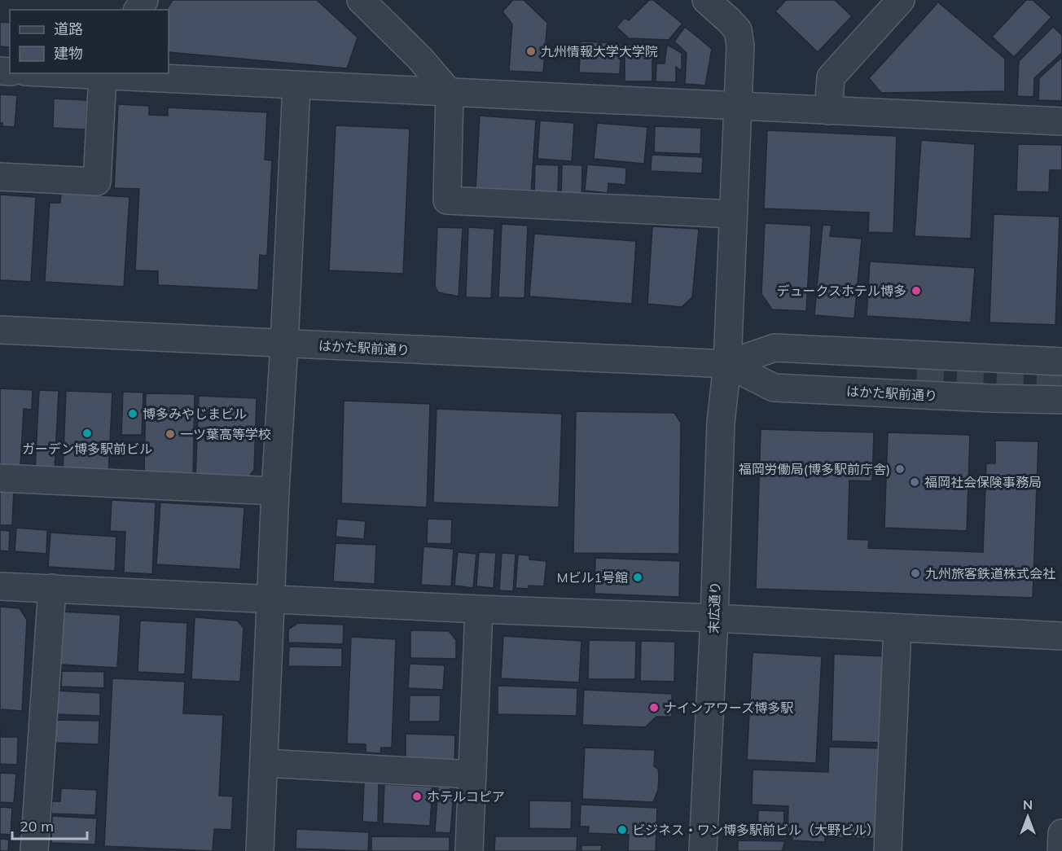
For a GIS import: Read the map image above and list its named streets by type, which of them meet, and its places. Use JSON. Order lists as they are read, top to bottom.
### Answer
{
  "streets": {
    "street": ["はかた駅前通り", "末広通り"]
  },
  "crossings": [
    ["はかた駅前通り", "末広通り"]
  ],
  "places": [
    "九州情報大学大学院",
    "デュークスホテル博多",
    "博多みやじまビル",
    "ガーデン博多駅前ビル",
    "一ツ葉高等学校",
    "福岡労働局(博多駅前庁舎)",
    "福岡社会保険事務局",
    "九州旅客鉄道株式会社",
    "Mビル1号館",
    "ナインアワーズ博多駅",
    "ホテルコピア",
    "ビジネス・ワン博多駅前ビル（大野ビル）"
  ],
  "legend": ["道路", "建物"],
  "scale_bar": "20 m",
  "north": "top"
}
